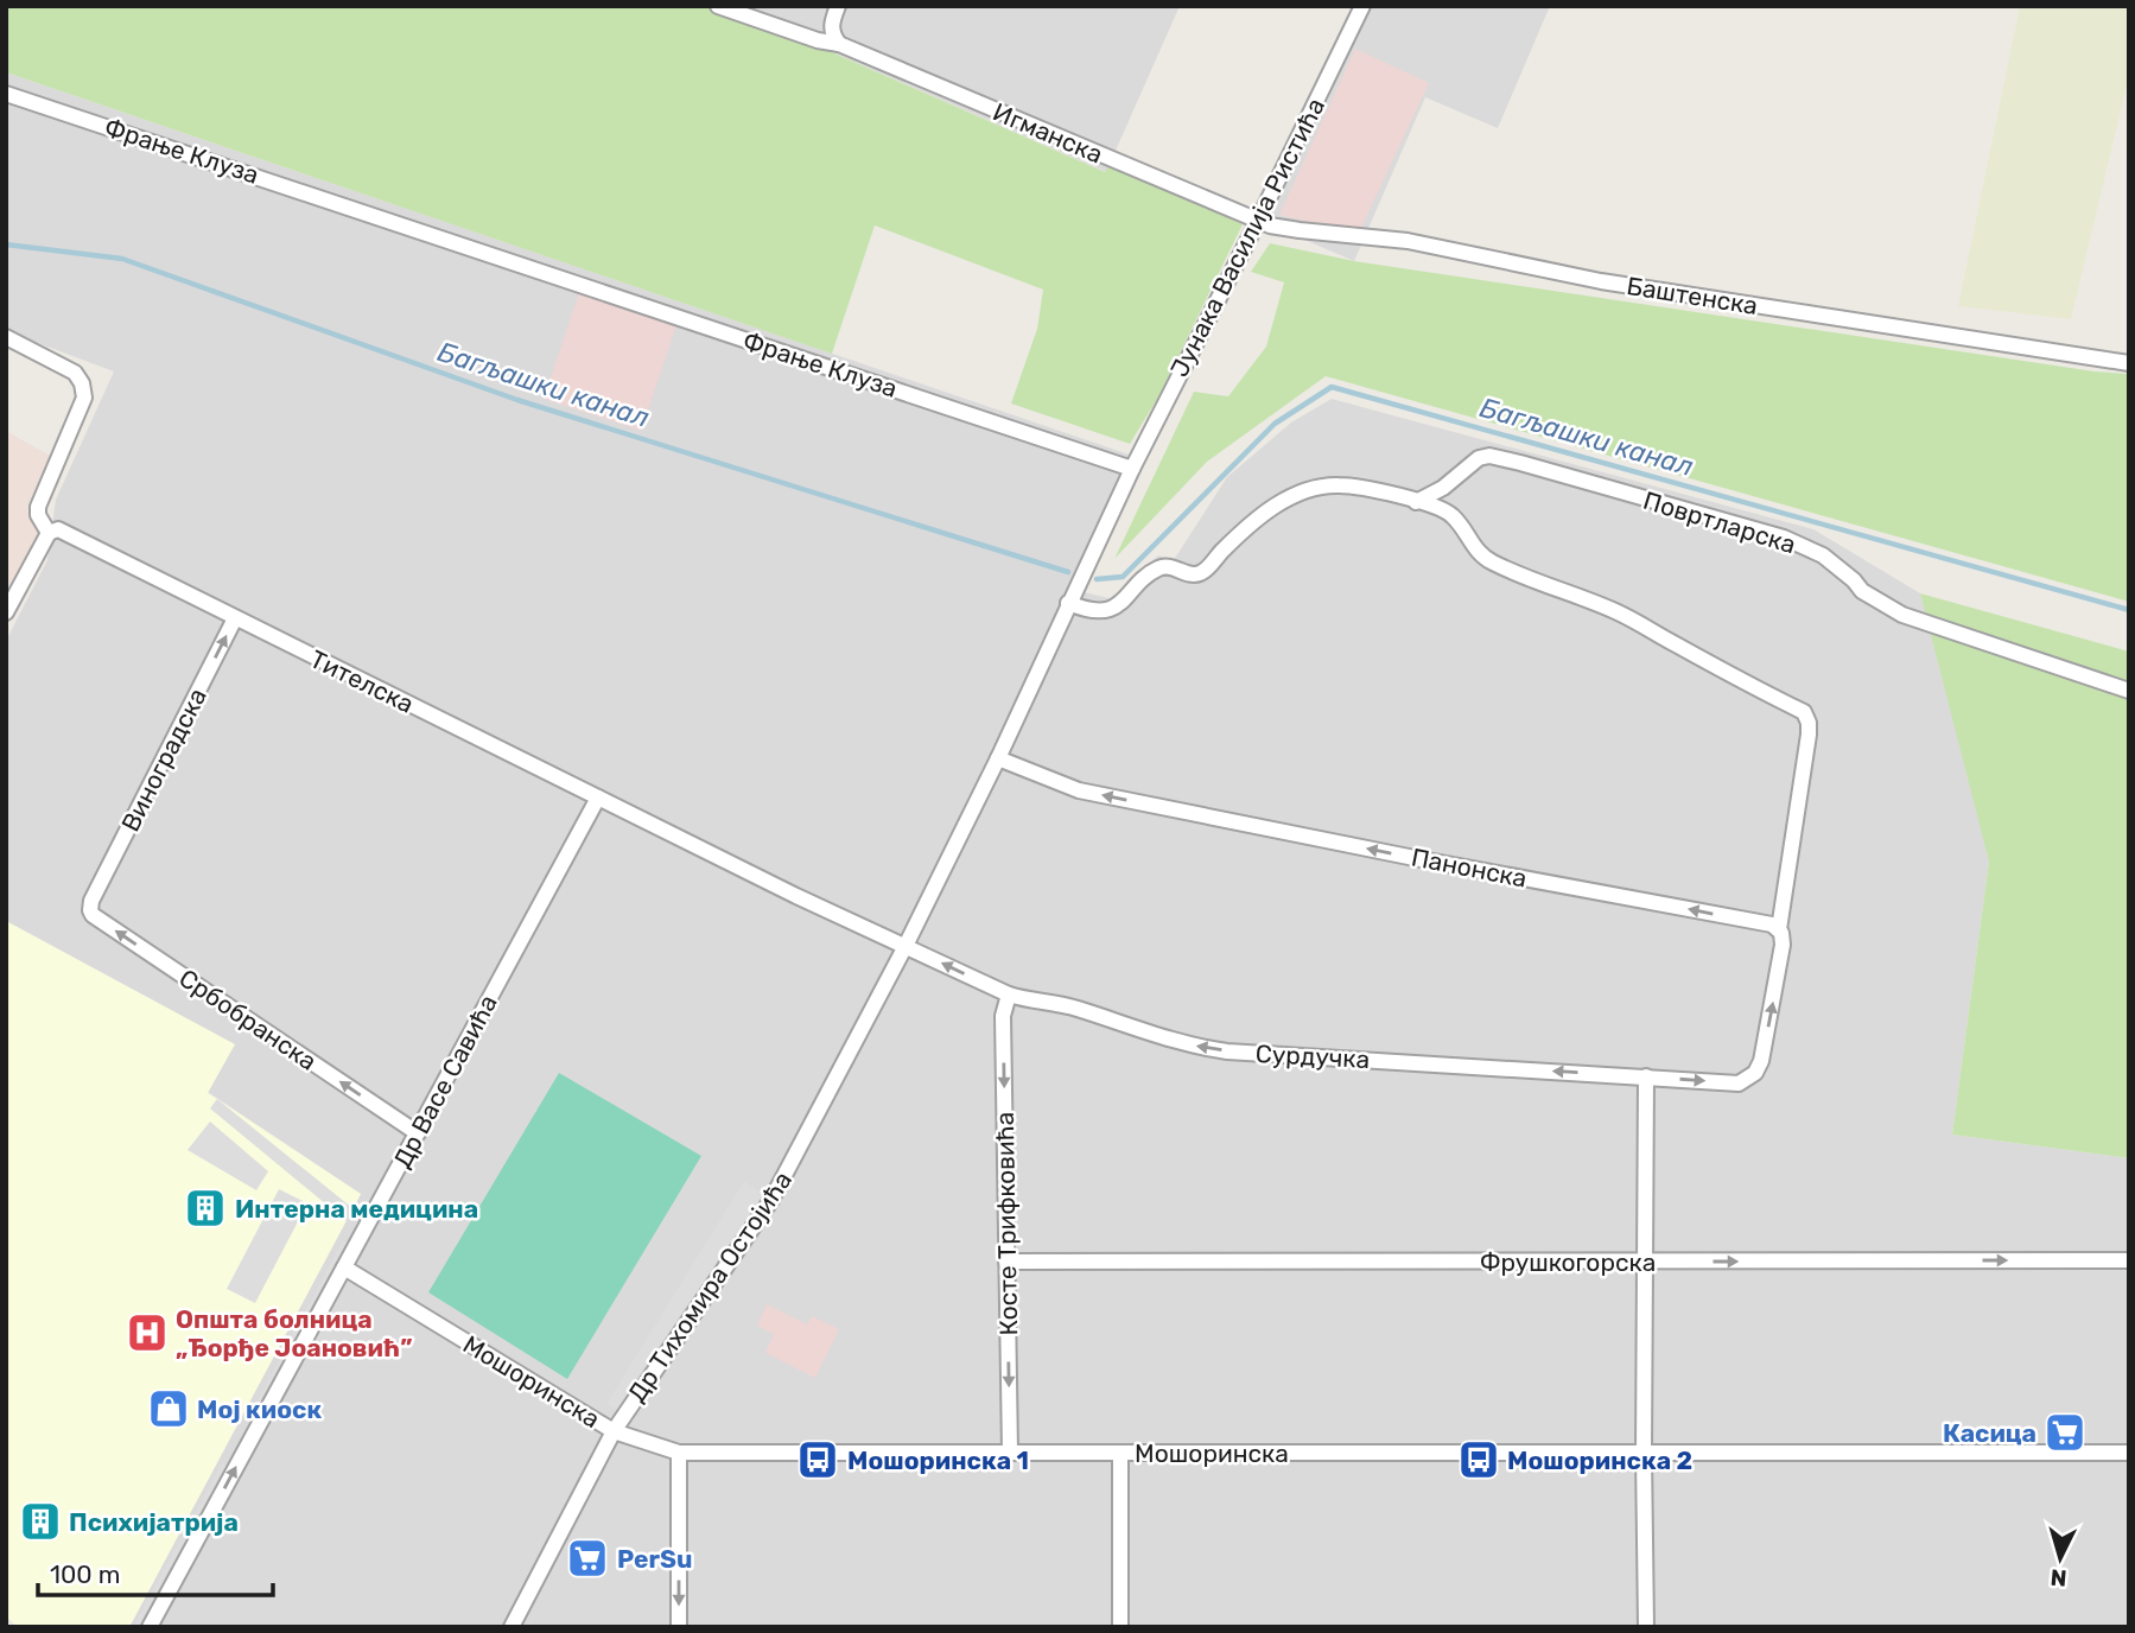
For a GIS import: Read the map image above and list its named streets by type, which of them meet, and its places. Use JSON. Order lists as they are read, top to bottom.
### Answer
{
  "streets": {
    "street": [
      "Игманска",
      "Фрање Клуза",
      "Јунака Василија Ристића",
      "Баштенска",
      "Повртларска",
      "Тителска",
      "Виноградска",
      "Панонска",
      "Србобранска",
      "Сурдучка",
      "Др Васе Савића",
      "Косте Трифковића",
      "Фрушкогорска",
      "Др Тихомира Остојића",
      "Мошоринска"
    ]
  },
  "crossings": [
    ["Игманска", "Јунака Василија Ристића"],
    ["Игманска", "Баштенска"],
    ["Фрање Клуза", "Јунака Василија Ристића"],
    ["Јунака Василија Ристића", "Баштенска"],
    ["Тителска", "Виноградска"],
    ["Тителска", "Сурдучка"],
    ["Тителска", "Др Васе Савића"],
    ["Тителска", "Др Тихомира Остојића"],
    ["Виноградска", "Србобранска"],
    ["Панонска", "Сурдучка"],
    ["Србобранска", "Др Васе Савића"],
    ["Сурдучка", "Косте Трифковића"],
    ["Сурдучка", "Др Тихомира Остојића"],
    ["Др Васе Савића", "Мошоринска"],
    ["Косте Трифковића", "Фрушкогорска"],
    ["Косте Трифковића", "Мошоринска"],
    ["Др Тихомира Остојића", "Мошоринска"]
  ],
  "one_way": [
    "Виноградска",
    "Панонска",
    "Србобранска",
    "Др Васе Савића",
    "Косте Трифковића",
    "Фрушкогорска"
  ],
  "water": ["Багљашки канал"],
  "places": {
    "building": ["Интерна медицина", "Психијатрија"],
    "hospital": ["Општа болница „Ђорђе Јоановић”"],
    "shop": ["Мој киоск"],
    "supermarket": ["Касица", "PerSu"],
    "bus stop": ["Мошоринска 1", "Мошоринска 2"]
  },
  "scale_bar": "100 m",
  "north": "bottom"
}
